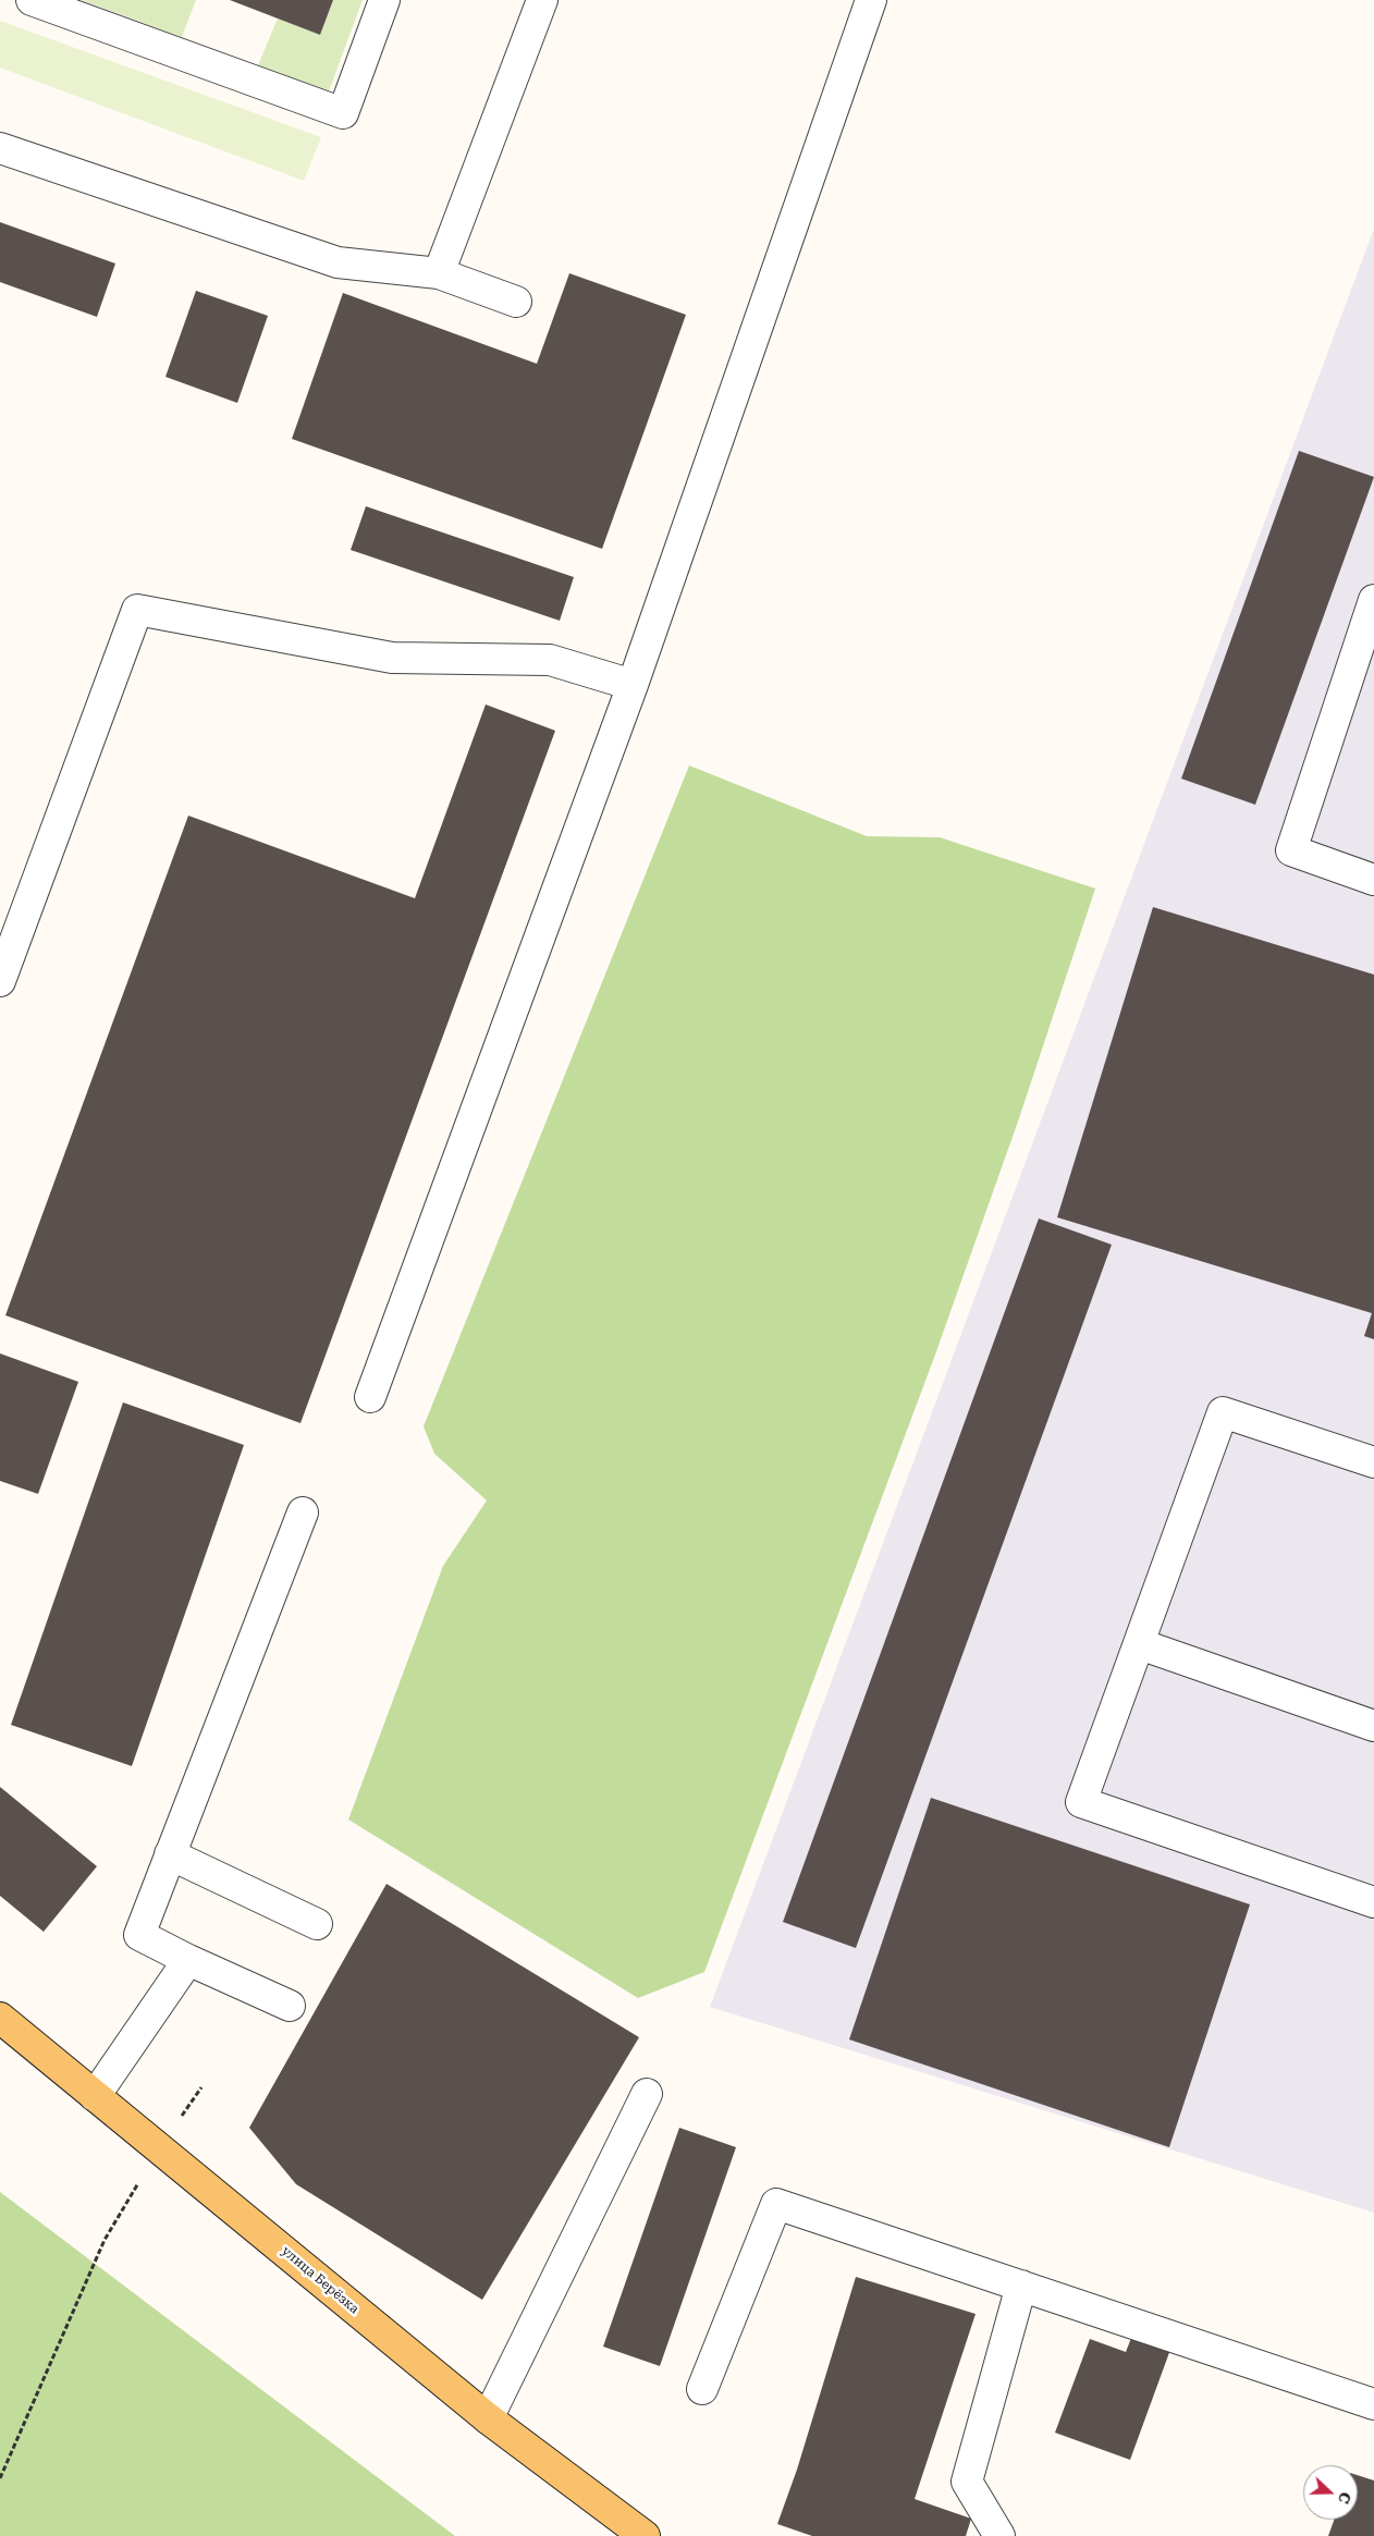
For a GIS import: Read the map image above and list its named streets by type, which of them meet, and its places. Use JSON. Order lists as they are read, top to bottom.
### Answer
{
  "streets": {
    "main road": ["улица Берёзка"]
  },
  "north": "right"
}
